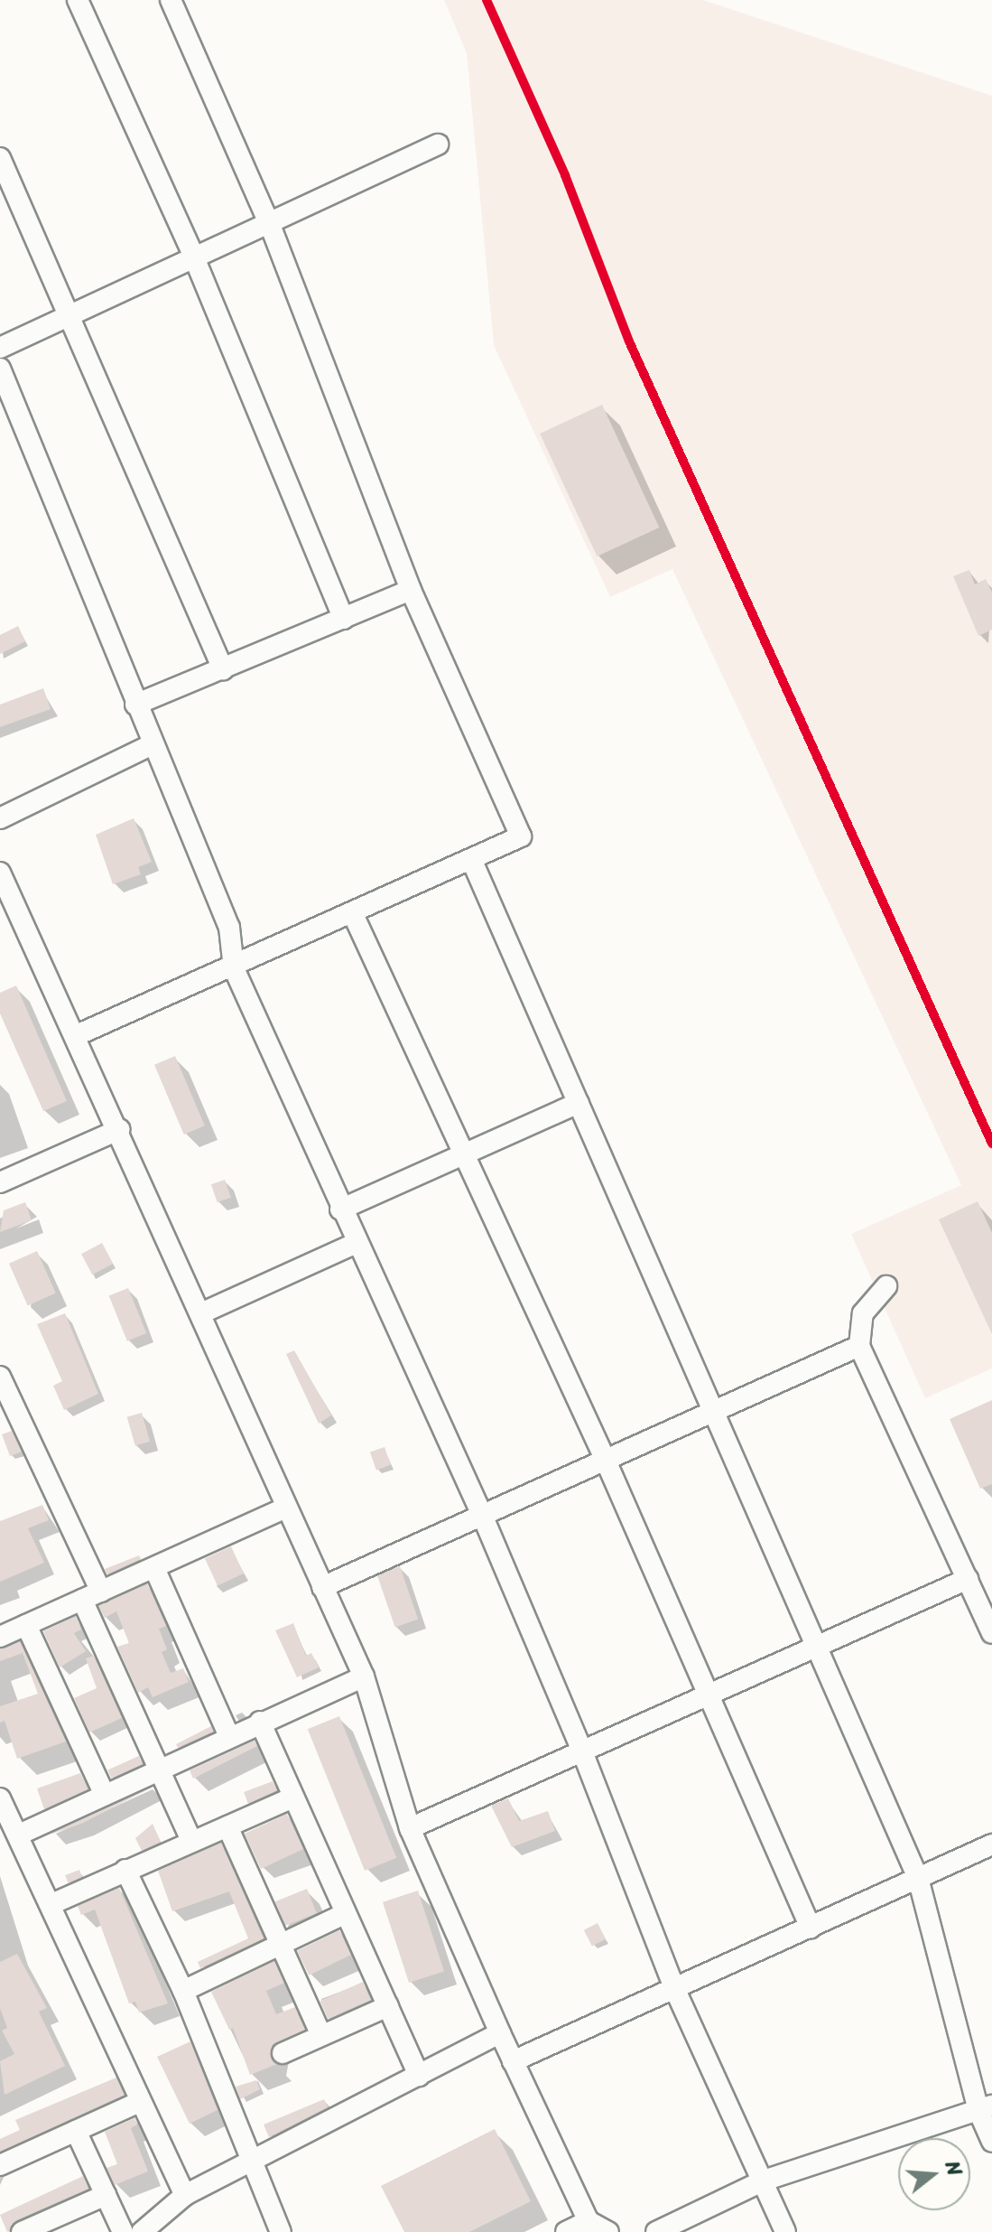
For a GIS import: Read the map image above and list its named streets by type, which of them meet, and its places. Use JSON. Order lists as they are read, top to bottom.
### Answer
{
  "north": "right"
}
